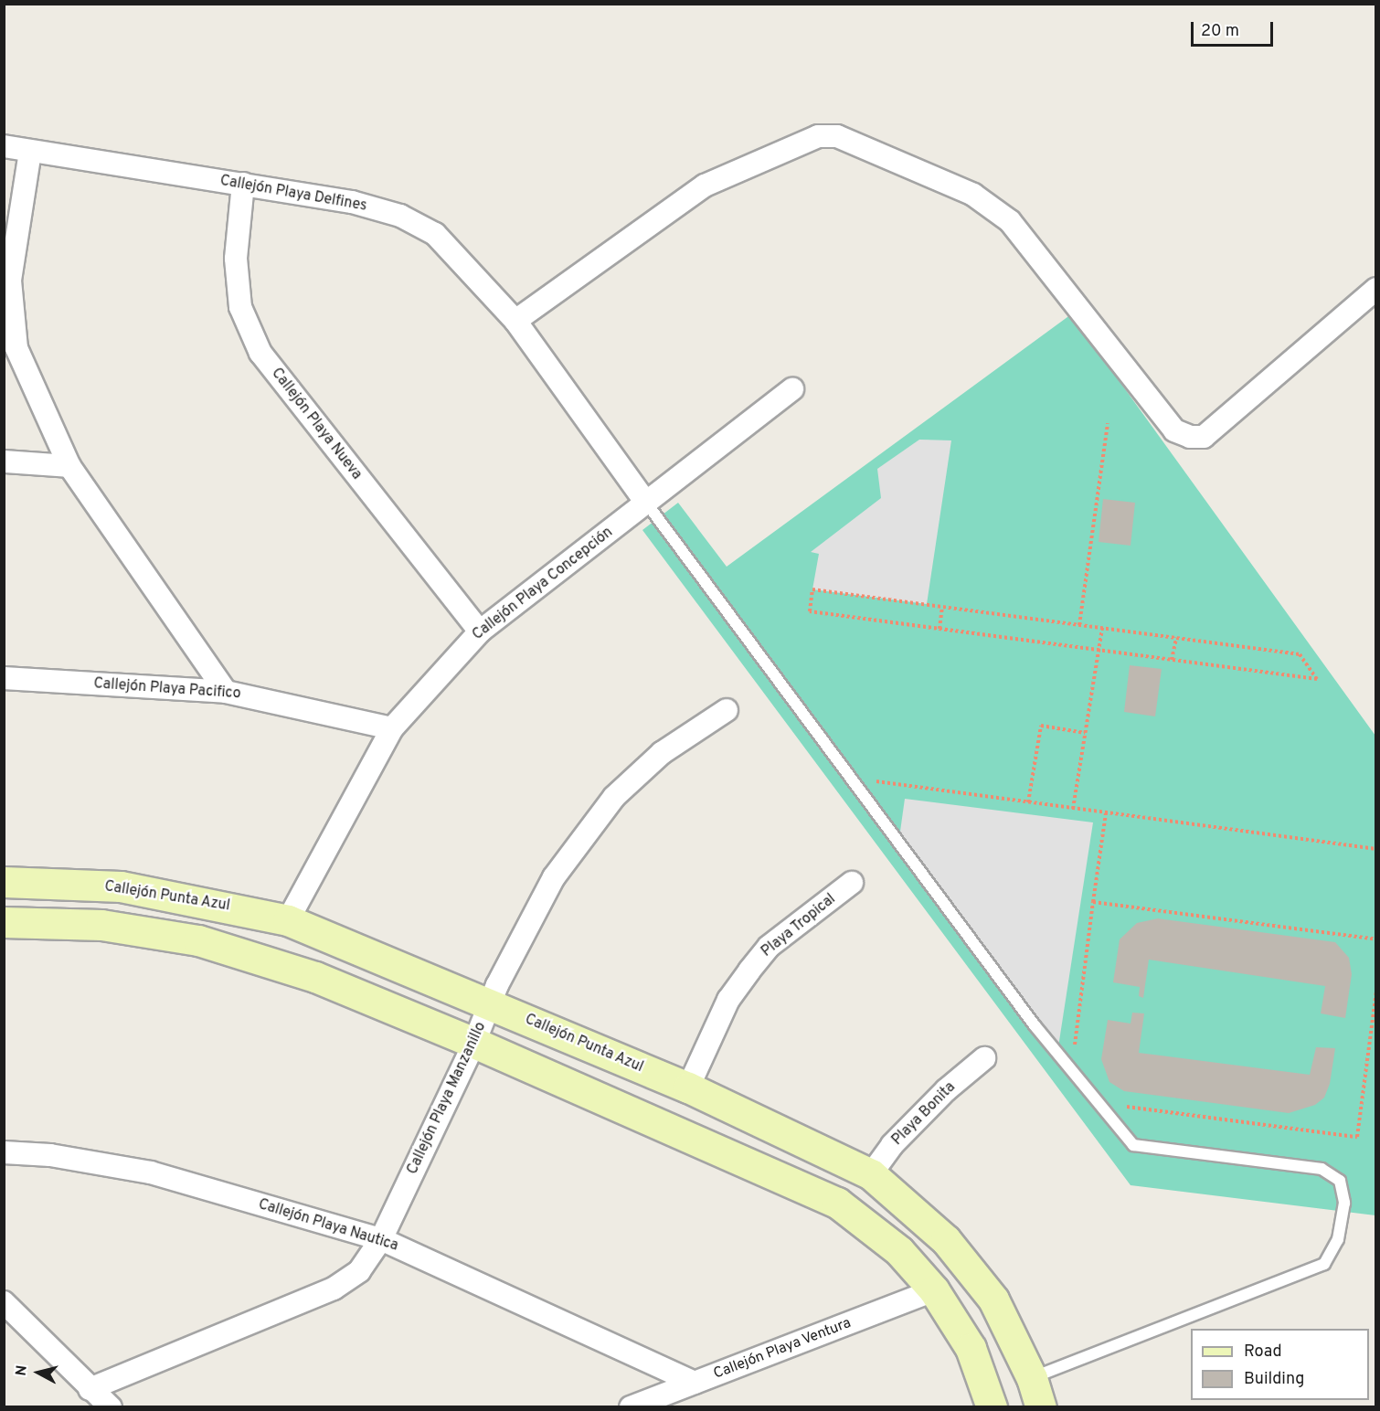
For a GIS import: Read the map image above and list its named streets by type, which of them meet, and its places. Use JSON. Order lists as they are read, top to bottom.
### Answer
{
  "streets": {
    "street": [
      "Callejón Playa Delfines",
      "Callejón Playa Nueva",
      "Callejón Playa Concepción",
      "Callejón Playa Pacifico",
      "Callejón Punta Azul",
      "Playa Tropical",
      "Callejón Playa Manzanillo",
      "Playa Bonita",
      "Callejón Playa Nautica",
      "Callejón Playa Ventura"
    ]
  },
  "crossings": [
    ["Callejón Playa Delfines", "Callejón Playa Nueva"],
    ["Callejón Playa Delfines", "Callejón Playa Concepción"],
    ["Callejón Playa Nueva", "Callejón Playa Concepción"],
    ["Callejón Playa Concepción", "Callejón Playa Pacifico"],
    ["Callejón Playa Concepción", "Callejón Punta Azul"],
    ["Callejón Punta Azul", "Playa Tropical"],
    ["Callejón Punta Azul", "Callejón Playa Manzanillo"],
    ["Callejón Punta Azul", "Playa Bonita"],
    ["Callejón Playa Manzanillo", "Callejón Playa Nautica"],
    ["Callejón Playa Nautica", "Callejón Playa Ventura"]
  ],
  "legend": ["Road", "Building"],
  "scale_bar": "20 m",
  "north": "left"
}
